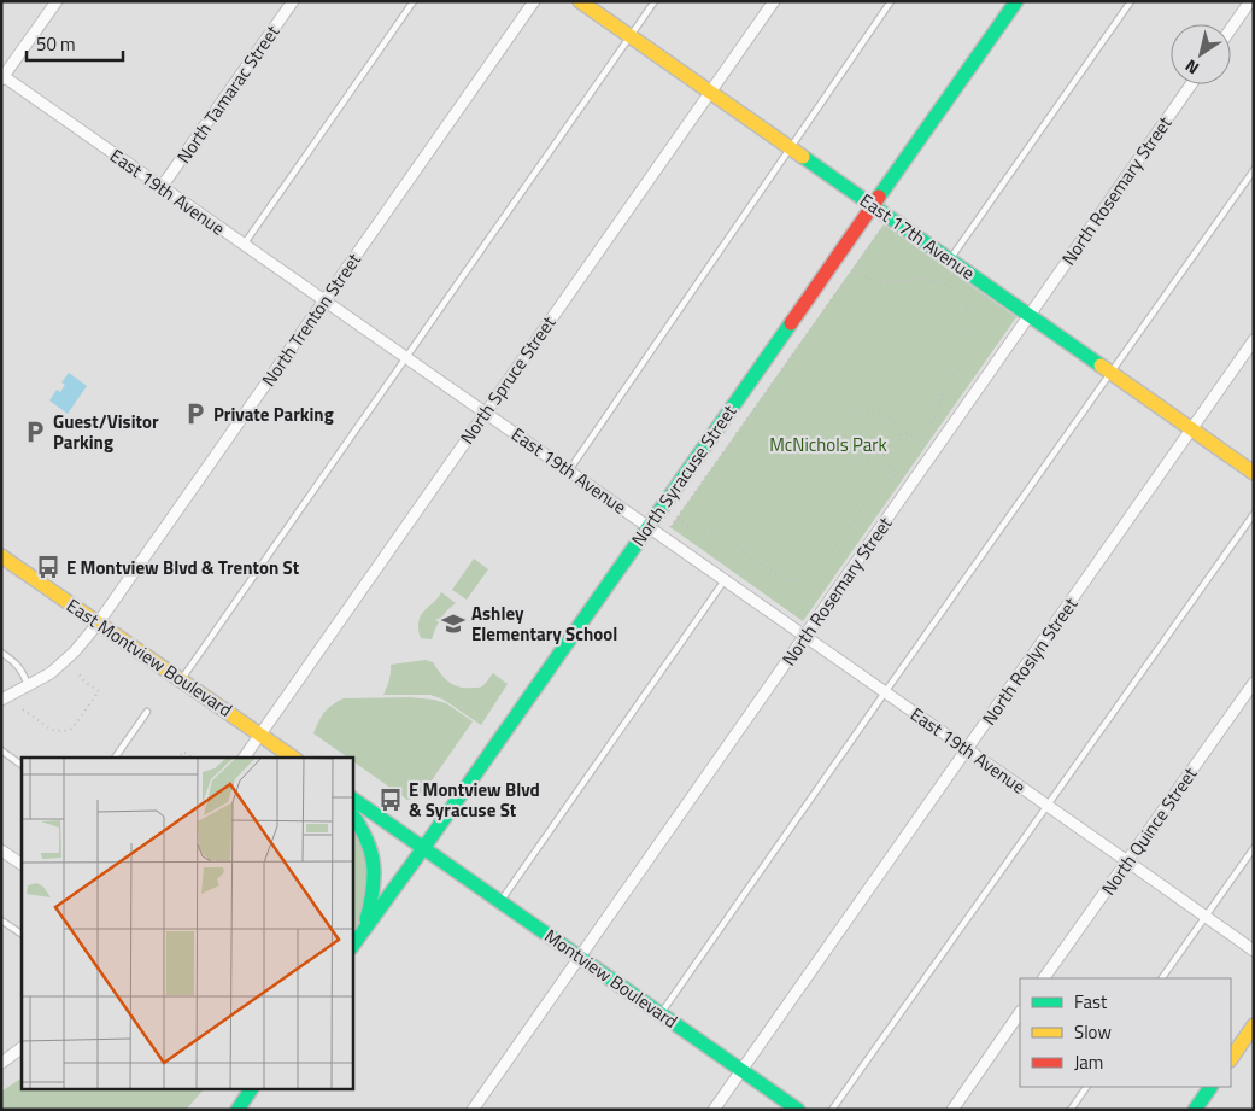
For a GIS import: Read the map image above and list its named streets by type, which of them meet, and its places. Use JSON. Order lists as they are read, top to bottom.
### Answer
{
  "streets": {
    "street": [
      "North Tamarac Street",
      "North Rosemary Street",
      "East 19th Avenue",
      "East 17th Avenue",
      "North Trenton Street",
      "North Spruce Street",
      "North Syracuse Street",
      "East Montview Boulevard",
      "North Roslyn Street",
      "North Quince Street",
      "Montview Boulevard"
    ]
  },
  "crossings": [
    ["North Tamarac Street", "East 19th Avenue"],
    ["North Rosemary Street", "East 19th Avenue"],
    ["North Rosemary Street", "East 17th Avenue"],
    ["North Rosemary Street", "Montview Boulevard"],
    ["East 19th Avenue", "North Trenton Street"],
    ["East 19th Avenue", "North Spruce Street"],
    ["East 19th Avenue", "North Syracuse Street"],
    ["East 19th Avenue", "North Roslyn Street"],
    ["East 19th Avenue", "North Quince Street"],
    ["East 17th Avenue", "North Spruce Street"],
    ["East 17th Avenue", "North Syracuse Street"],
    ["East 17th Avenue", "North Roslyn Street"],
    ["North Trenton Street", "East Montview Boulevard"],
    ["North Spruce Street", "East Montview Boulevard"],
    ["North Syracuse Street", "Montview Boulevard"],
    ["North Roslyn Street", "Montview Boulevard"]
  ],
  "parks": ["McNichols Park"],
  "places": {
    "parking": ["Private Parking", "Guest/Visitor Parking"],
    "bus stop": ["E Montview Blvd & Trenton St", "E Montview Blvd & Syracuse St"],
    "school or university": ["Ashley Elementary School"]
  },
  "legend": ["Fast", "Slow", "Jam"],
  "scale_bar": "50 m",
  "north": "bottom left"
}
